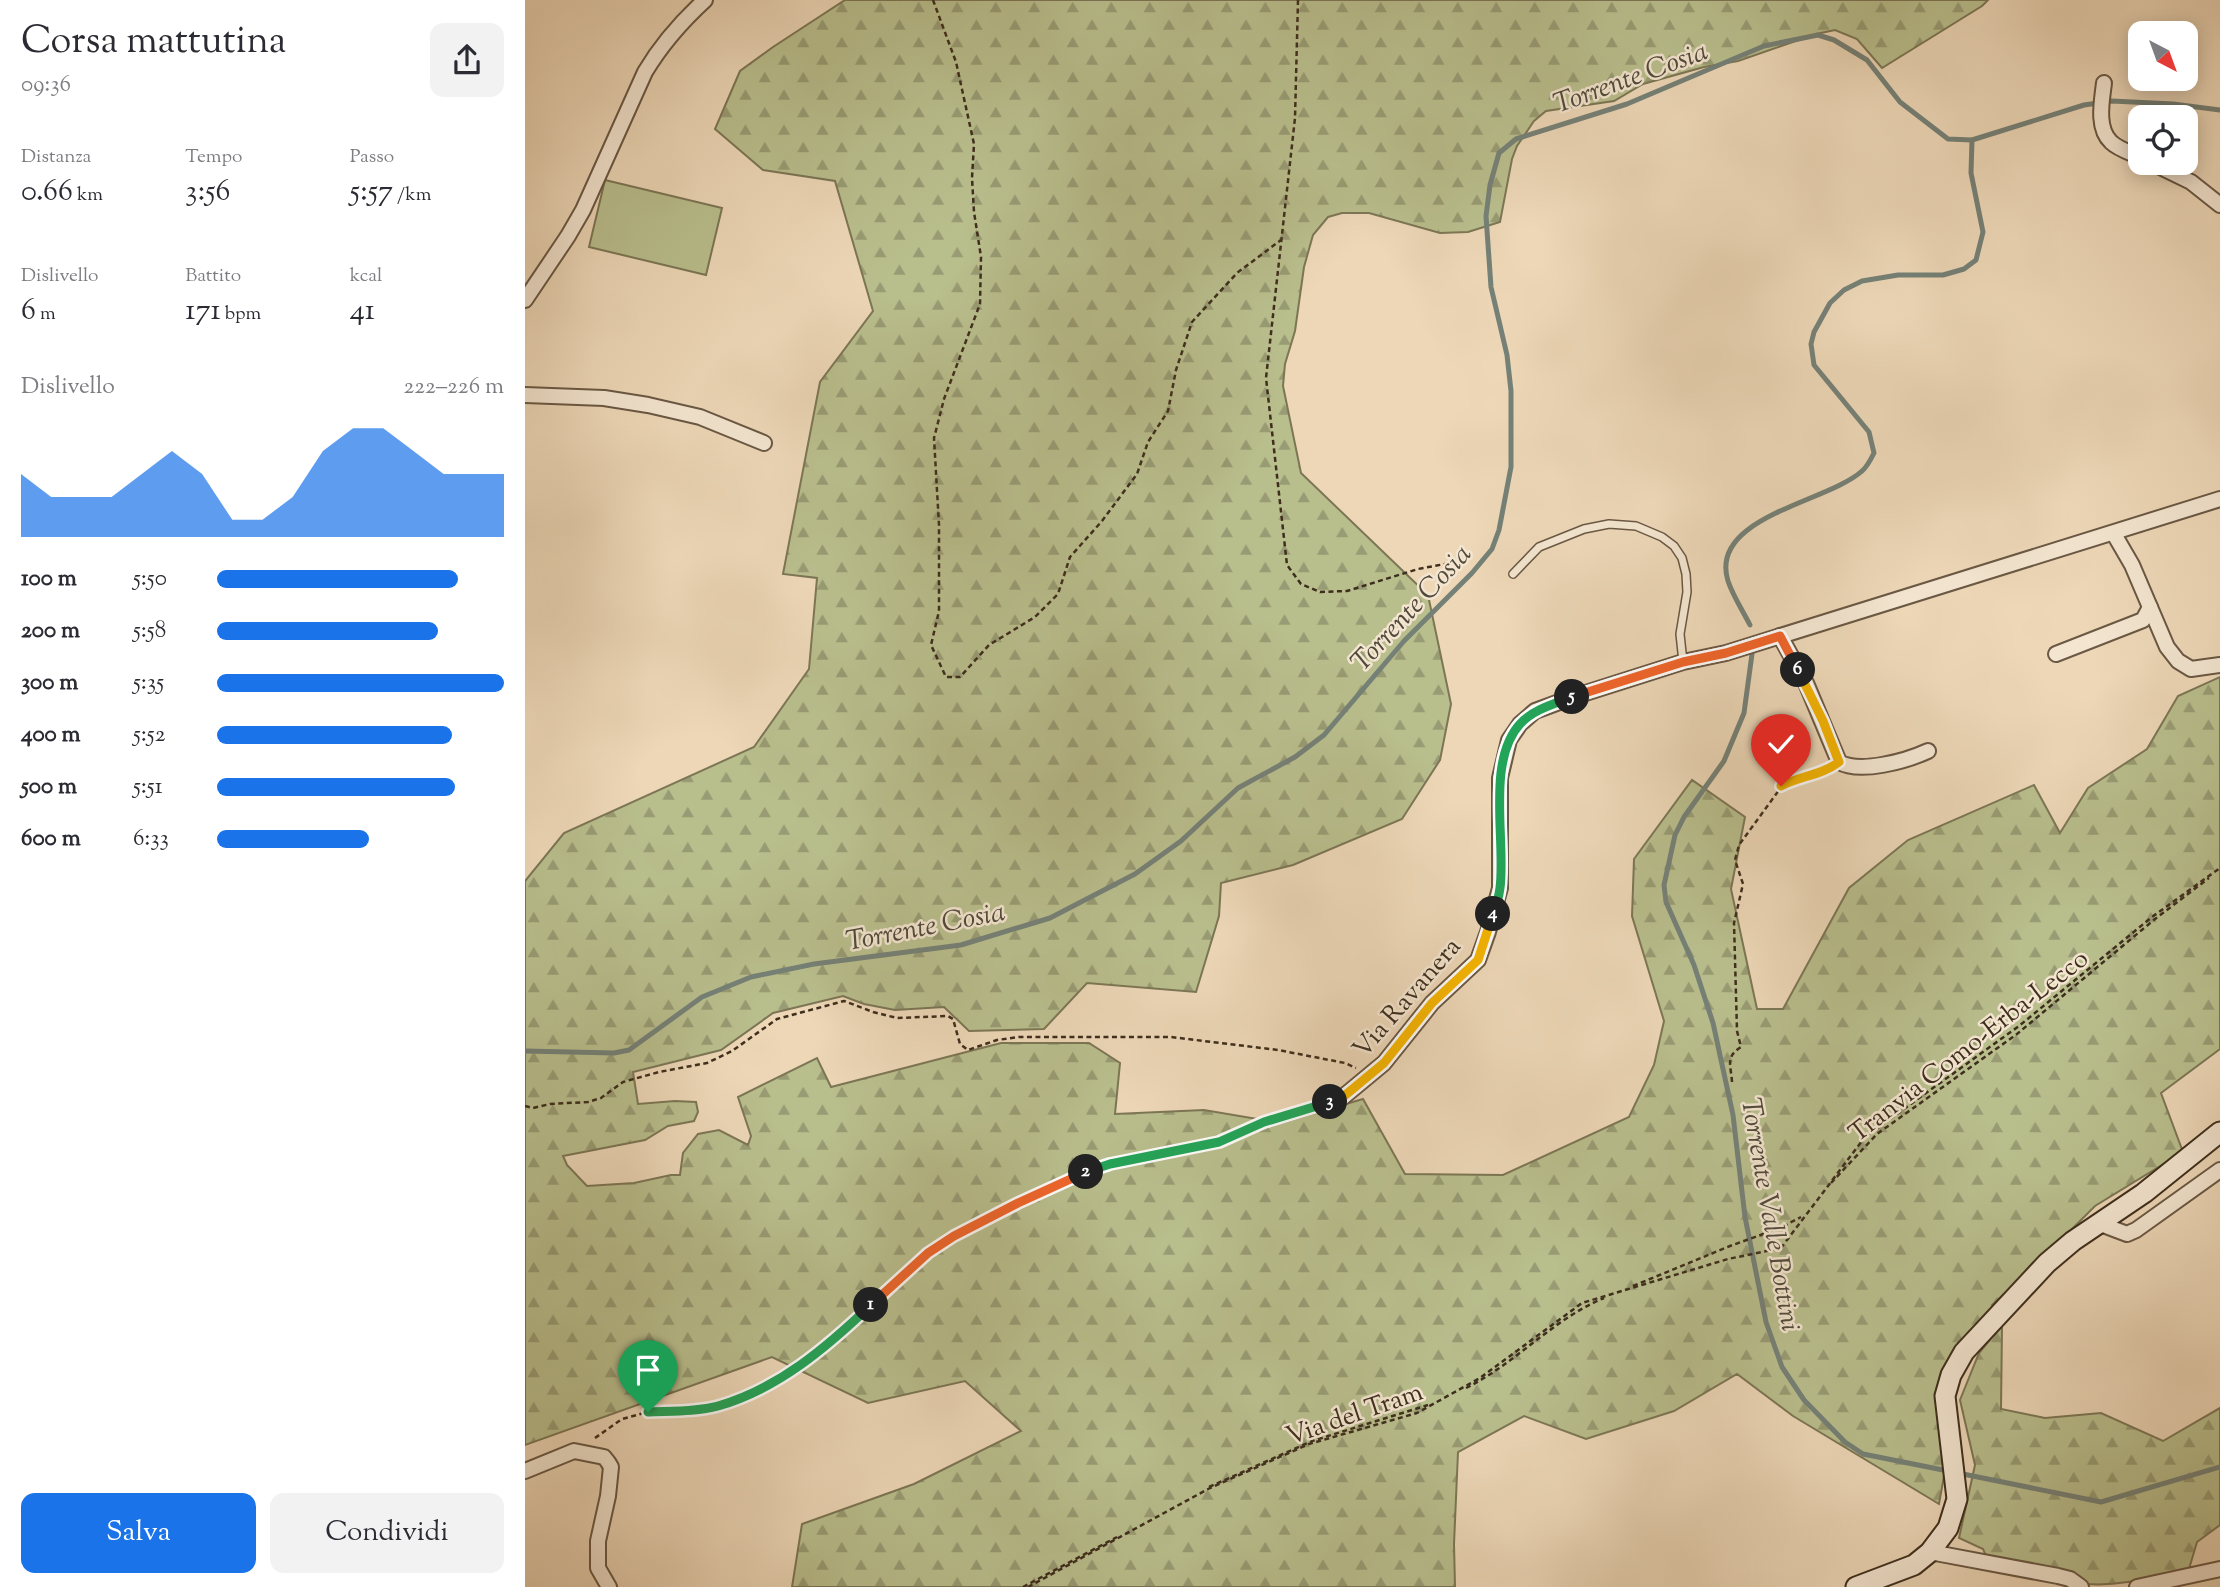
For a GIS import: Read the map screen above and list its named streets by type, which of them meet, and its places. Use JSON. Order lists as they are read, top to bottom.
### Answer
{
  "streets": {
    "street": ["Via Ravanera"],
    "path": ["Via del Tram"]
  },
  "water": ["Torrente Cosia", "Torrente Valle Bottini"],
  "north": "bottom right",
  "page": {
    "heading": ["Corsa mattutina", "09:36"],
    "stats": [
      ["Distanza", "0.66 km"],
      ["Tempo", "3:56"],
      ["Passo", "5:57 /km"],
      ["Dislivello", "6 m"],
      ["Battito", "171 bpm"],
      ["kcal", "41"]
    ],
    "chart": ["Dislivello", "222–226 m"],
    "list": [
      {
        "name": "100 m",
        "note": "5:50"
      },
      {
        "name": "200 m",
        "note": "5:58"
      },
      {
        "name": "300 m",
        "note": "5:35"
      },
      {
        "name": "400 m",
        "note": "5:52"
      },
      {
        "name": "500 m",
        "note": "5:51"
      },
      {
        "name": "600 m",
        "note": "6:33"
      }
    ],
    "pins": [
      "6",
      "5",
      "4",
      "3",
      "2",
      "1"
    ],
    "buttons": ["Salva", "Condividi"]
  }
}
